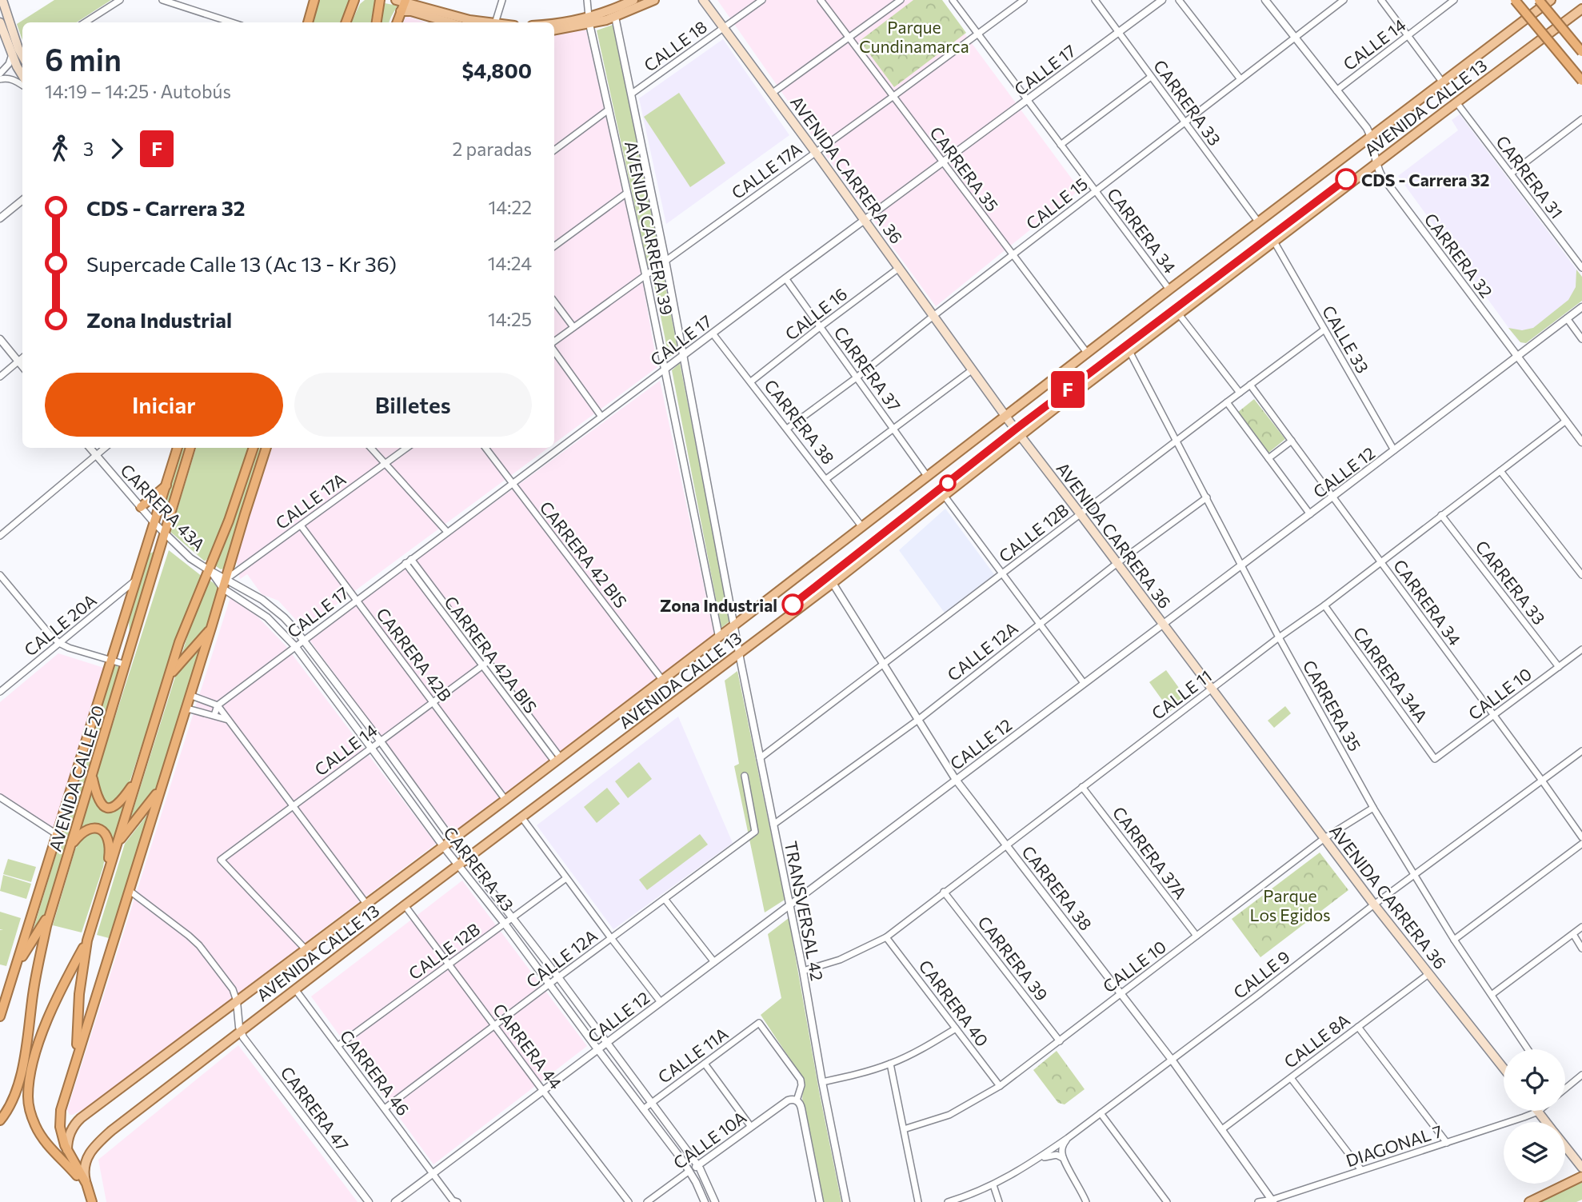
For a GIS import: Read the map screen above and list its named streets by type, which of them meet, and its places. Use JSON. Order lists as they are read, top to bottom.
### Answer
{
  "streets": {
    "highway": ["AVENIDA CALLE 20"],
    "main road": ["AVENIDA CALLE 13", "AVENIDA CARRERA 36"],
    "street": [
      "CALLE 14",
      "CALLE 18",
      "CALLE 17",
      "CARRERA 33",
      "CARRERA 35",
      "CALLE 17A",
      "CARRERA 31",
      "CALLE 15",
      "AVENIDA CARRERA 39",
      "CARRERA 34",
      "CARRERA 32",
      "CALLE 16",
      "CALLE 33",
      "CARRERA 37",
      "CARRERA 38",
      "CALLE 12",
      "CARRERA 43A",
      "CALLE 12B",
      "CARRERA 42 BIS",
      "CALLE 20A",
      "CALLE 12A",
      "CARRERA 42B",
      "CARRERA 42A BIS",
      "CARRERA 34A",
      "CALLE 10",
      "CALLE 11",
      "CARRERA 37A",
      "CARRERA 43",
      "TRANSVERSAL 42",
      "CARRERA 39",
      "CALLE 9",
      "CARRERA 40",
      "CALLE 8A",
      "CARRERA 44",
      "CALLE 11A",
      "CARRERA 46",
      "CARRERA 47",
      "CALLE 10A",
      "DIAGONAL 7"
    ]
  },
  "crossings": [
    ["CALLE 14", "AVENIDA CALLE 13"],
    ["CALLE 14", "CARRERA 32"],
    ["CALLE 14", "CARRERA 42B"],
    ["CALLE 14", "CARRERA 42A BIS"],
    ["CALLE 14", "CARRERA 43"],
    ["CALLE 18", "AVENIDA CARRERA 36"],
    ["CALLE 18", "AVENIDA CARRERA 39"],
    ["CALLE 17", "CARRERA 33"],
    ["CALLE 17", "CARRERA 35"],
    ["CALLE 17", "AVENIDA CARRERA 36"],
    ["CALLE 17", "AVENIDA CARRERA 39"],
    ["CALLE 17", "CARRERA 34"],
    ["CALLE 17", "CARRERA 37"],
    ["CALLE 17", "CARRERA 38"],
    ["CALLE 17", "CARRERA 42 BIS"],
    ["CALLE 17", "CARRERA 42B"],
    ["CALLE 17", "CARRERA 42A BIS"],
    ["CALLE 17", "CARRERA 43"],
    ["CARRERA 33", "AVENIDA CALLE 13"],
    ["CARRERA 33", "CALLE 15"],
    ["CARRERA 33", "CALLE 10"],
    ["CARRERA 33", "CALLE 11"],
    ["AVENIDA CALLE 13", "CARRERA 35"],
    ["AVENIDA CALLE 13", "AVENIDA CARRERA 36"],
    ["AVENIDA CALLE 13", "CARRERA 31"],
    ["AVENIDA CALLE 13", "AVENIDA CARRERA 39"],
    ["AVENIDA CALLE 13", "CARRERA 34"],
    ["AVENIDA CALLE 13", "CARRERA 32"],
    ["AVENIDA CALLE 13", "CALLE 33"],
    ["AVENIDA CALLE 13", "CARRERA 37"],
    ["AVENIDA CALLE 13", "CARRERA 38"],
    ["AVENIDA CALLE 13", "CARRERA 42 BIS"],
    ["AVENIDA CALLE 13", "CARRERA 42B"],
    ["AVENIDA CALLE 13", "CARRERA 42A BIS"],
    ["AVENIDA CALLE 13", "CARRERA 43"],
    ["AVENIDA CALLE 13", "TRANSVERSAL 42"],
    ["AVENIDA CALLE 13", "CARRERA 44"],
    ["AVENIDA CALLE 13", "CARRERA 46"],
    ["AVENIDA CALLE 13", "CARRERA 47"],
    ["CARRERA 35", "CALLE 17A"],
    ["CARRERA 35", "CALLE 15"],
    ["CARRERA 35", "CALLE 12"],
    ["CARRERA 35", "CALLE 12B"],
    ["CARRERA 35", "CALLE 12A"],
    ["CARRERA 35", "CALLE 10"],
    ["CARRERA 35", "CALLE 11"],
    ["CARRERA 35", "CALLE 9"],
    ["AVENIDA CARRERA 36", "CALLE 17A"],
    ["AVENIDA CARRERA 36", "CALLE 15"],
    ["AVENIDA CARRERA 36", "CALLE 16"],
    ["AVENIDA CARRERA 36", "CALLE 12"],
    ["AVENIDA CARRERA 36", "CALLE 12B"],
    ["AVENIDA CARRERA 36", "CALLE 12A"],
    ["AVENIDA CARRERA 36", "CALLE 10"],
    ["AVENIDA CARRERA 36", "CALLE 11"],
    ["AVENIDA CARRERA 36", "CALLE 9"],
    ["AVENIDA CARRERA 36", "CALLE 8A"],
    ["CALLE 17A", "AVENIDA CARRERA 39"],
    ["CALLE 17A", "CARRERA 34"],
    ["CALLE 17A", "CARRERA 43A"],
    ["CALLE 17A", "CARRERA 42B"],
    ["CALLE 17A", "CARRERA 43"],
    ["CALLE 15", "CARRERA 34"],
    ["CALLE 15", "CARRERA 32"],
    ["CALLE 15", "CARRERA 37"],
    ["CALLE 15", "CARRERA 38"],
    ["AVENIDA CARRERA 39", "TRANSVERSAL 42"],
    ["CARRERA 34", "CALLE 12"],
    ["CARRERA 34", "CALLE 12B"],
    ["CARRERA 34", "CALLE 10"],
    ["CARRERA 34", "CALLE 11"],
    ["CARRERA 34", "CALLE 9"],
    ["CARRERA 32", "CALLE 12"],
    ["CARRERA 32", "CALLE 11"],
    ["CALLE 16", "CARRERA 37"],
    ["CALLE 16", "CARRERA 38"],
    ["CALLE 33", "CALLE 12"],
    ["CALLE 33", "CALLE 12B"],
    ["CARRERA 38", "CALLE 12"],
    ["CARRERA 38", "CALLE 12B"],
    ["CARRERA 38", "CALLE 12A"],
    ["CARRERA 38", "CALLE 10"],
    ["CARRERA 38", "CALLE 11"],
    ["CARRERA 38", "CALLE 9"],
    ["CARRERA 38", "CALLE 8A"],
    ["CARRERA 38", "DIAGONAL 7"],
    ["CALLE 12", "CARRERA 43"],
    ["CALLE 12", "TRANSVERSAL 42"],
    ["CALLE 12", "CARRERA 44"],
    ["CALLE 12", "CARRERA 46"],
    ["CARRERA 43A", "AVENIDA CALLE 20"],
    ["CARRERA 43A", "CARRERA 43"],
    ["CALLE 12B", "CARRERA 43"],
    ["CALLE 12B", "TRANSVERSAL 42"],
    ["CALLE 12B", "CARRERA 44"],
    ["CALLE 12B", "CARRERA 46"],
    ["CALLE 20A", "AVENIDA CALLE 20"],
    ["CALLE 12A", "CARRERA 43"],
    ["CALLE 12A", "TRANSVERSAL 42"],
    ["CALLE 12A", "CARRERA 44"],
    ["CALLE 12A", "CARRERA 46"],
    ["CARRERA 34A", "CALLE 10"],
    ["CARRERA 34A", "CALLE 11"],
    ["CALLE 10", "CARRERA 37A"],
    ["CALLE 10", "CARRERA 39"],
    ["CALLE 10", "CARRERA 40"],
    ["CALLE 11", "CARRERA 37A"],
    ["CALLE 11", "TRANSVERSAL 42"],
    ["CALLE 11", "CARRERA 39"],
    ["CALLE 11", "CARRERA 40"],
    ["CARRERA 43", "CALLE 11A"],
    ["CARRERA 43", "CALLE 10A"],
    ["CALLE 11A", "CALLE 10A"]
  ],
  "parks": ["Parque Cundinamarca", "Parque Los Egidos"],
  "places": ["CDS - Carrera 32", "Zona Industrial"],
  "lines": ["bus line F"],
  "page": {
    "on_map": "F",
    "heading": ["6 min", "14:19 – 14:25 · Autobús", "$4,800"],
    "legs": ["3", "F", "2 paradas"],
    "list": [
      {
        "name": "CDS - Carrera 32",
        "value": "14:22"
      },
      {
        "name": "Supercade Calle 13 (Ac 13 - Kr 36)",
        "value": "14:24"
      },
      {
        "name": "Zona Industrial",
        "value": "14:25"
      }
    ],
    "buttons": ["Iniciar", "Billetes"]
  }
}
